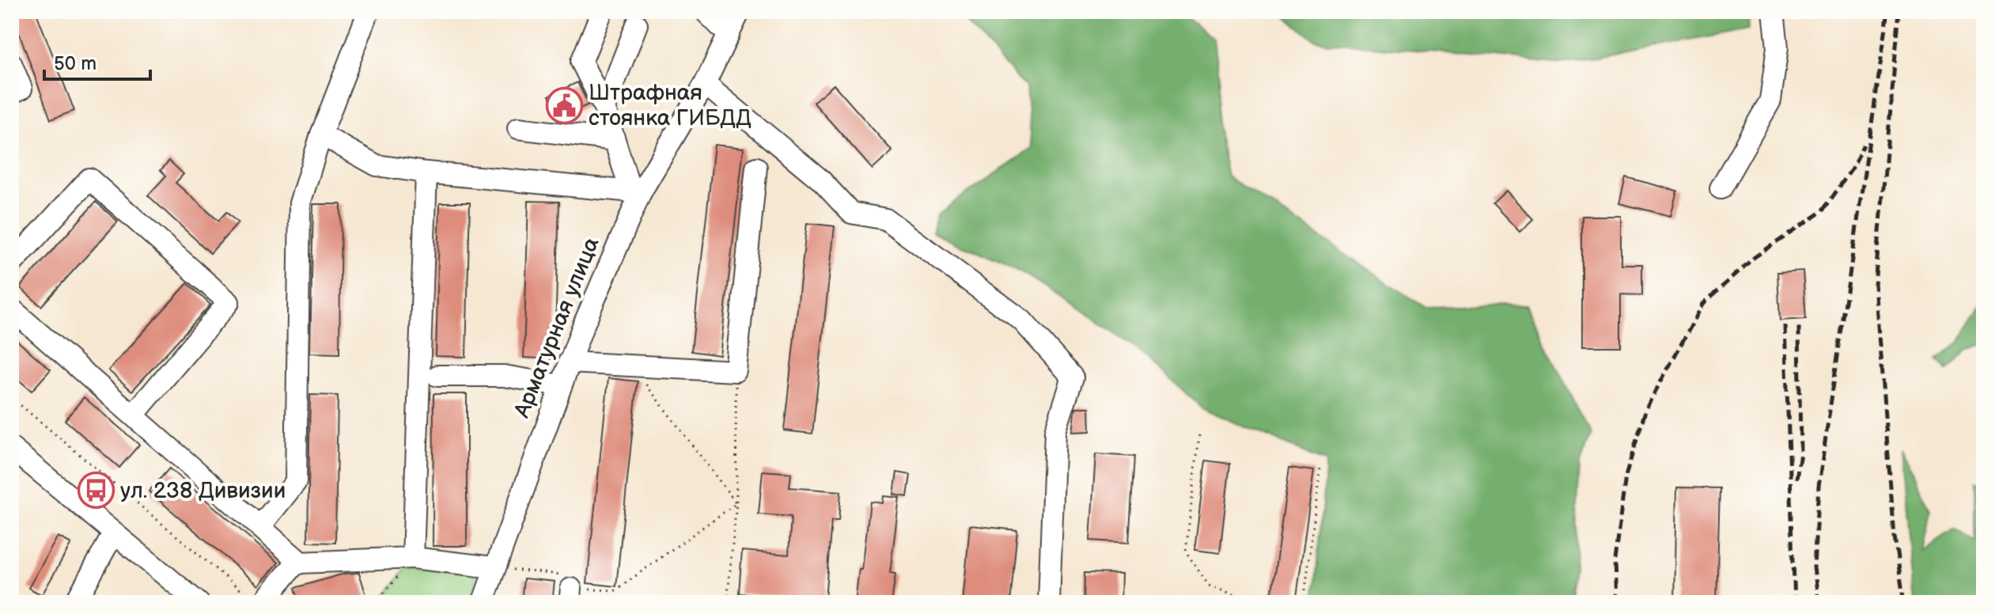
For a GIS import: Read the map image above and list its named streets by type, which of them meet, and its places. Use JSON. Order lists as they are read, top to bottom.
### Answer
{
  "streets": {
    "street": ["Арматурная улица"]
  },
  "places": {
    "public building": ["Штрафная стоянка ГИБДД"],
    "bus stop": ["ул. 238 Дивизии"]
  },
  "scale_bar": "50 m"
}
